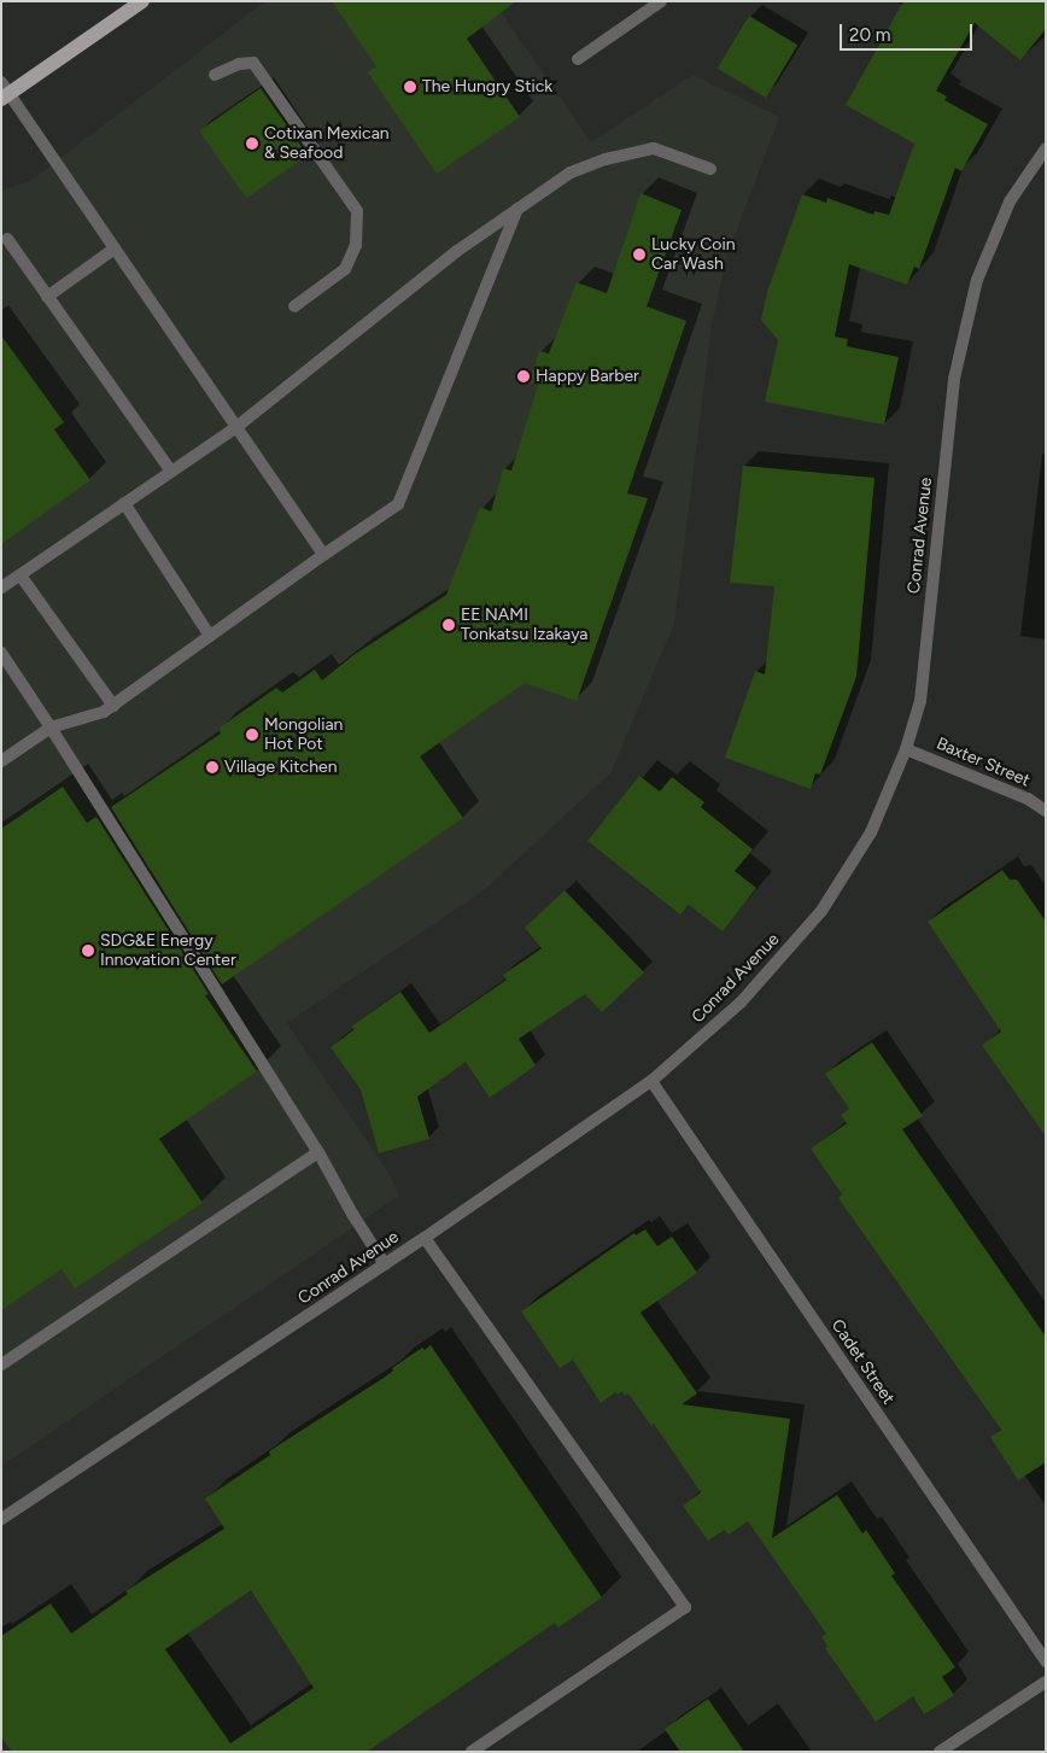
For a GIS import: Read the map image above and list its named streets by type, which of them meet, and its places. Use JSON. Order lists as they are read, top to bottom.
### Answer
{
  "streets": {
    "street": ["Conrad Avenue", "Baxter Street", "Cadet Street"]
  },
  "crossings": [
    ["Conrad Avenue", "Baxter Street"],
    ["Conrad Avenue", "Cadet Street"]
  ],
  "places": [
    "The Hungry Stick",
    "Cotixan Mexican & Seafood",
    "Lucky Coin Car Wash",
    "Happy Barber",
    "EE NAMI Tonkatsu Izakaya",
    "Mongolian Hot Pot",
    "Village Kitchen",
    "SDG&E Energy Innovation Center"
  ],
  "scale_bar": "20 m"
}
